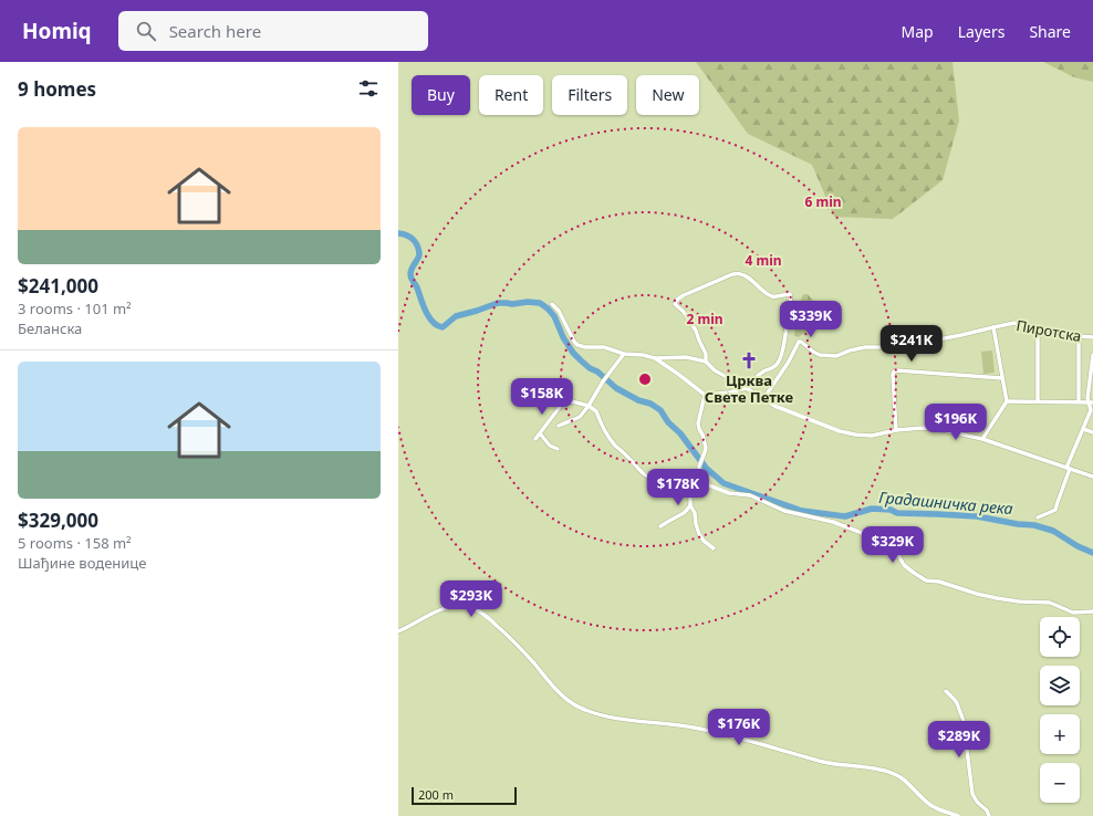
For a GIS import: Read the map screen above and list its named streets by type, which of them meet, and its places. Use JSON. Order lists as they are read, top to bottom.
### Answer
{
  "streets": {
    "street": ["Пиротска"]
  },
  "water": ["Градашничка река"],
  "places": {
    "church": ["Црква Свете Петке"]
  },
  "scale_bar": "200 m",
  "page": {
    "header": "Homiq",
    "search": "Search here",
    "nav": ["Map", "Layers", "Share"],
    "heading": "9 homes",
    "chip": [
      "Buy",
      "Rent",
      "Filters",
      "New"
    ],
    "list": [
      {
        "name": "$241,000",
        "note": "3 rooms · 101 m² · Беланска"
      },
      {
        "name": "$329,000",
        "note": "5 rooms · 158 m² · Шађине воденице"
      }
    ],
    "price": [
      "$339K",
      "$241K",
      "$158K",
      "$196K",
      "$178K",
      "$329K",
      "$293K",
      "$176K",
      "$289K"
    ],
    "map_buttons": ["+", "−"],
    "scale": "200 m"
  },
  "rings": ["6 min", "4 min", "2 min"]
}
